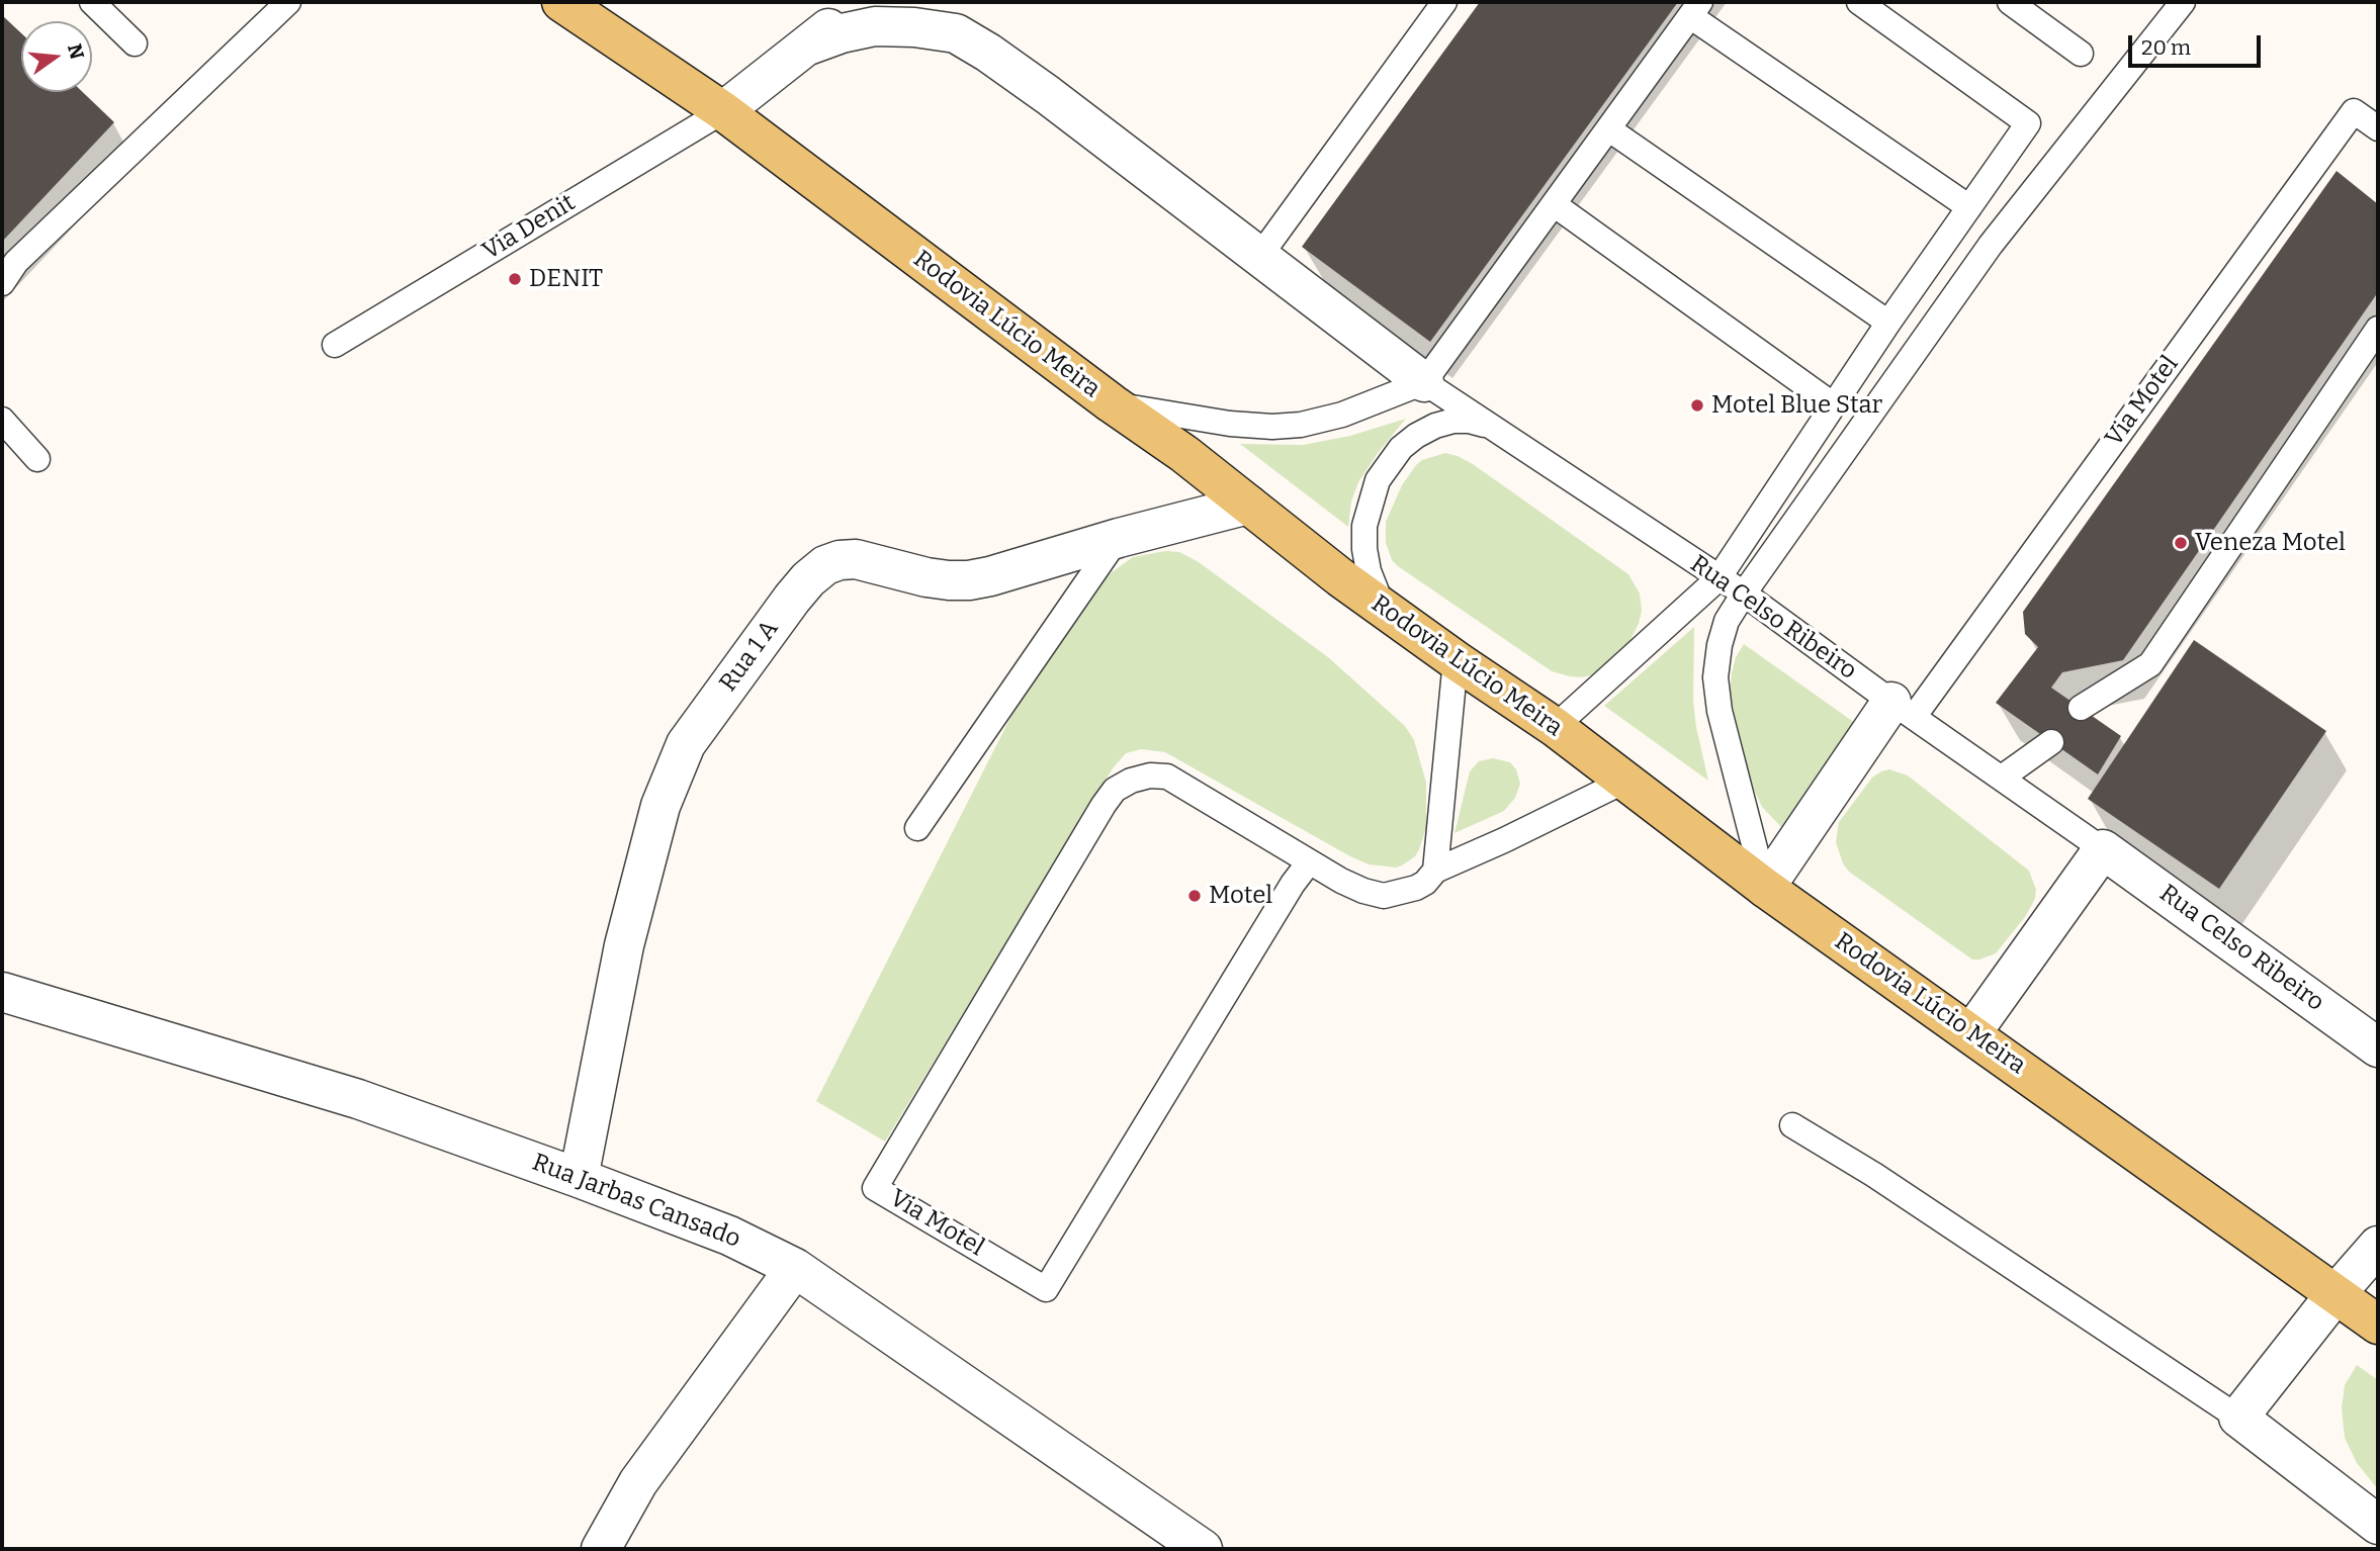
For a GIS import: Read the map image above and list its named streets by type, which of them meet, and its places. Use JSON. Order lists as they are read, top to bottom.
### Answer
{
  "streets": {
    "main road": ["Rodovia Lúcio Meira"],
    "street": ["Rua Celso Ribeiro", "Rua 1 A", "Rua Jarbas Cansado"],
    "lane": ["Via Denit", "Via Motel"]
  },
  "crossings": [
    ["Via Denit", "Rodovia Lúcio Meira"],
    ["Rodovia Lúcio Meira", "Rua 1 A"],
    ["Via Motel", "Rua Celso Ribeiro"],
    ["Rua 1 A", "Rua Jarbas Cansado"]
  ],
  "places": [
    "DENIT",
    "Motel Blue Star",
    "Veneza Motel",
    "Motel"
  ],
  "scale_bar": "20 m",
  "north": "right"
}
